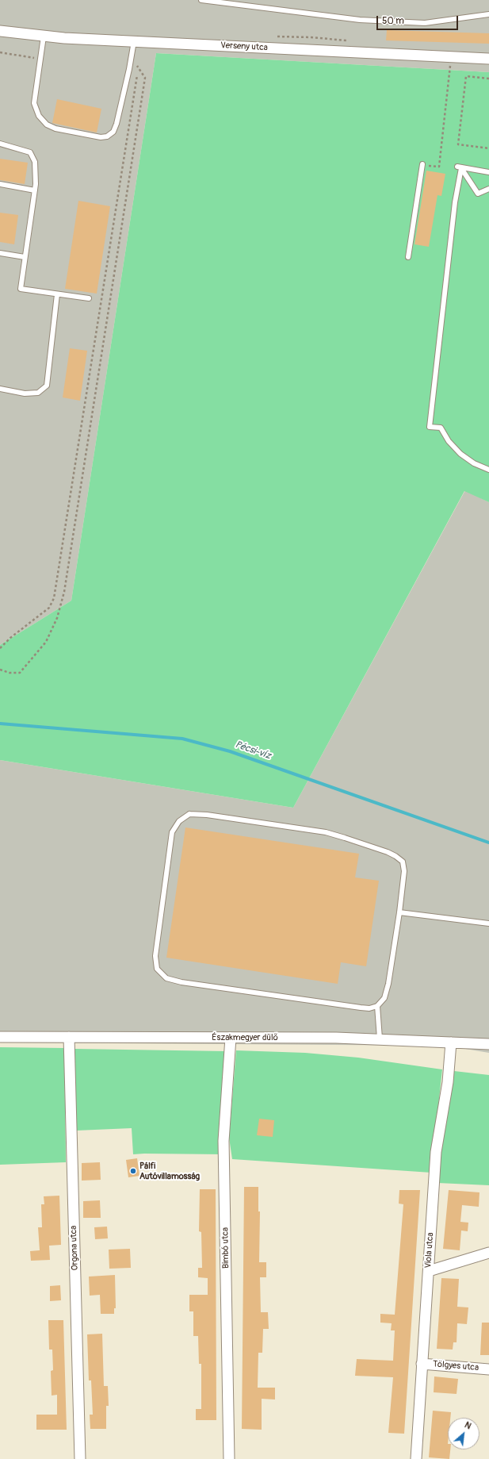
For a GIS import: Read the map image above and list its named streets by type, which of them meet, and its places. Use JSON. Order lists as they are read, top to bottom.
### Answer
{
  "streets": {
    "street": [
      "Verseny utca",
      "Északmegyer dűlő",
      "Orgona utca",
      "Bimbó utca",
      "Viola utca",
      "Tölgyes utca"
    ]
  },
  "crossings": [
    ["Északmegyer dűlő", "Orgona utca"],
    ["Északmegyer dűlő", "Bimbó utca"],
    ["Északmegyer dűlő", "Viola utca"],
    ["Viola utca", "Tölgyes utca"]
  ],
  "water": ["Pécsi-víz"],
  "places": ["Pálfi Autóvillamosság"],
  "scale_bar": "50 m",
  "north": "top right"
}
